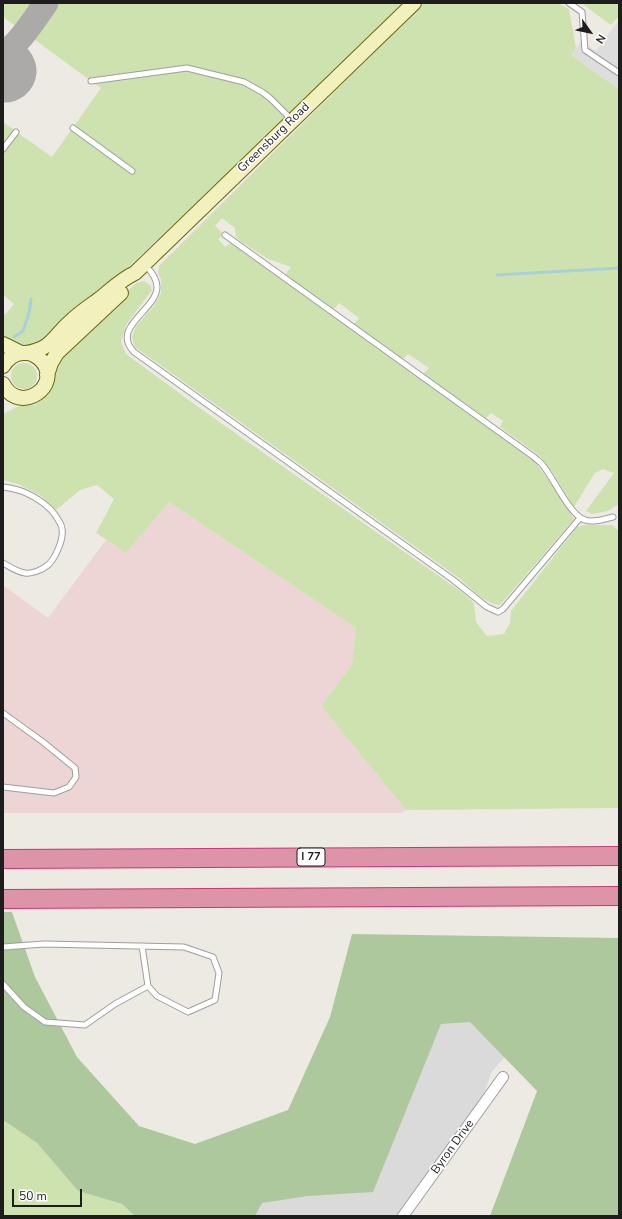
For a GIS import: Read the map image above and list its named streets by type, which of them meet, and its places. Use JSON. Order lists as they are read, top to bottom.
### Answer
{
  "streets": {
    "highway": ["I 77"],
    "main road": ["Greensburg Road"],
    "street": ["Byron Drive"]
  },
  "scale_bar": "50 m",
  "north": "bottom right"
}
